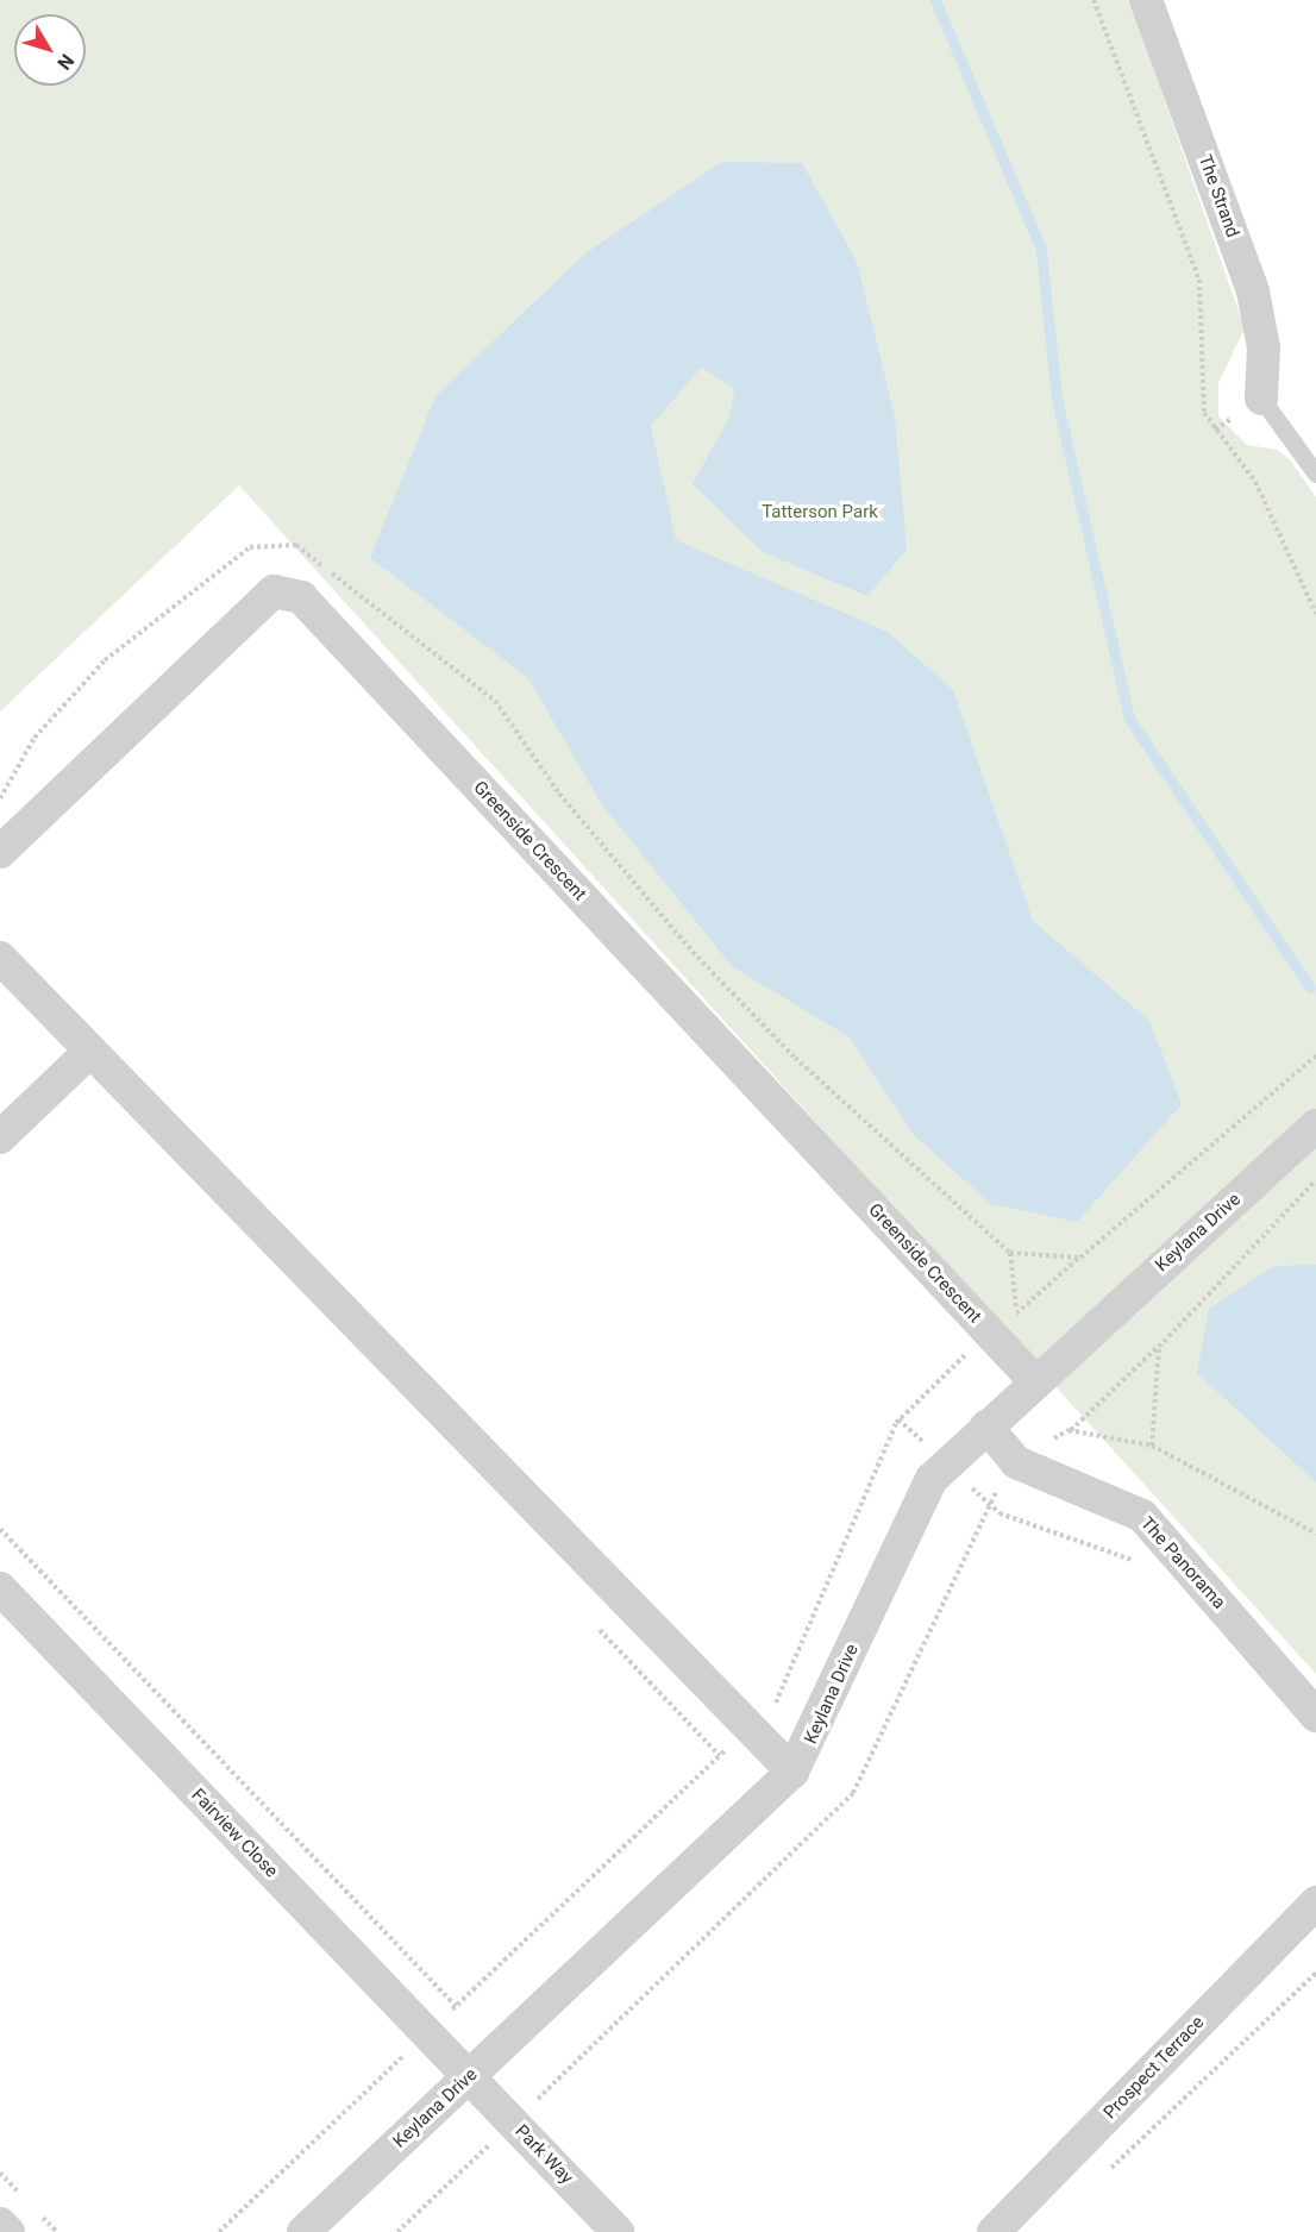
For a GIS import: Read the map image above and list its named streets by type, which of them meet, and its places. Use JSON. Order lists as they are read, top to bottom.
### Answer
{
  "streets": {
    "street": [
      "The Strand",
      "Greenside Crescent",
      "Keylana Drive",
      "The Panorama",
      "Fairview Close",
      "Prospect Terrace",
      "Park Way"
    ]
  },
  "crossings": [
    ["Greenside Crescent", "Keylana Drive"],
    ["Keylana Drive", "The Panorama"],
    ["Keylana Drive", "Fairview Close"],
    ["Keylana Drive", "Park Way"],
    ["Fairview Close", "Park Way"]
  ],
  "parks": ["Tatterson Park"],
  "north": "bottom right"
}
